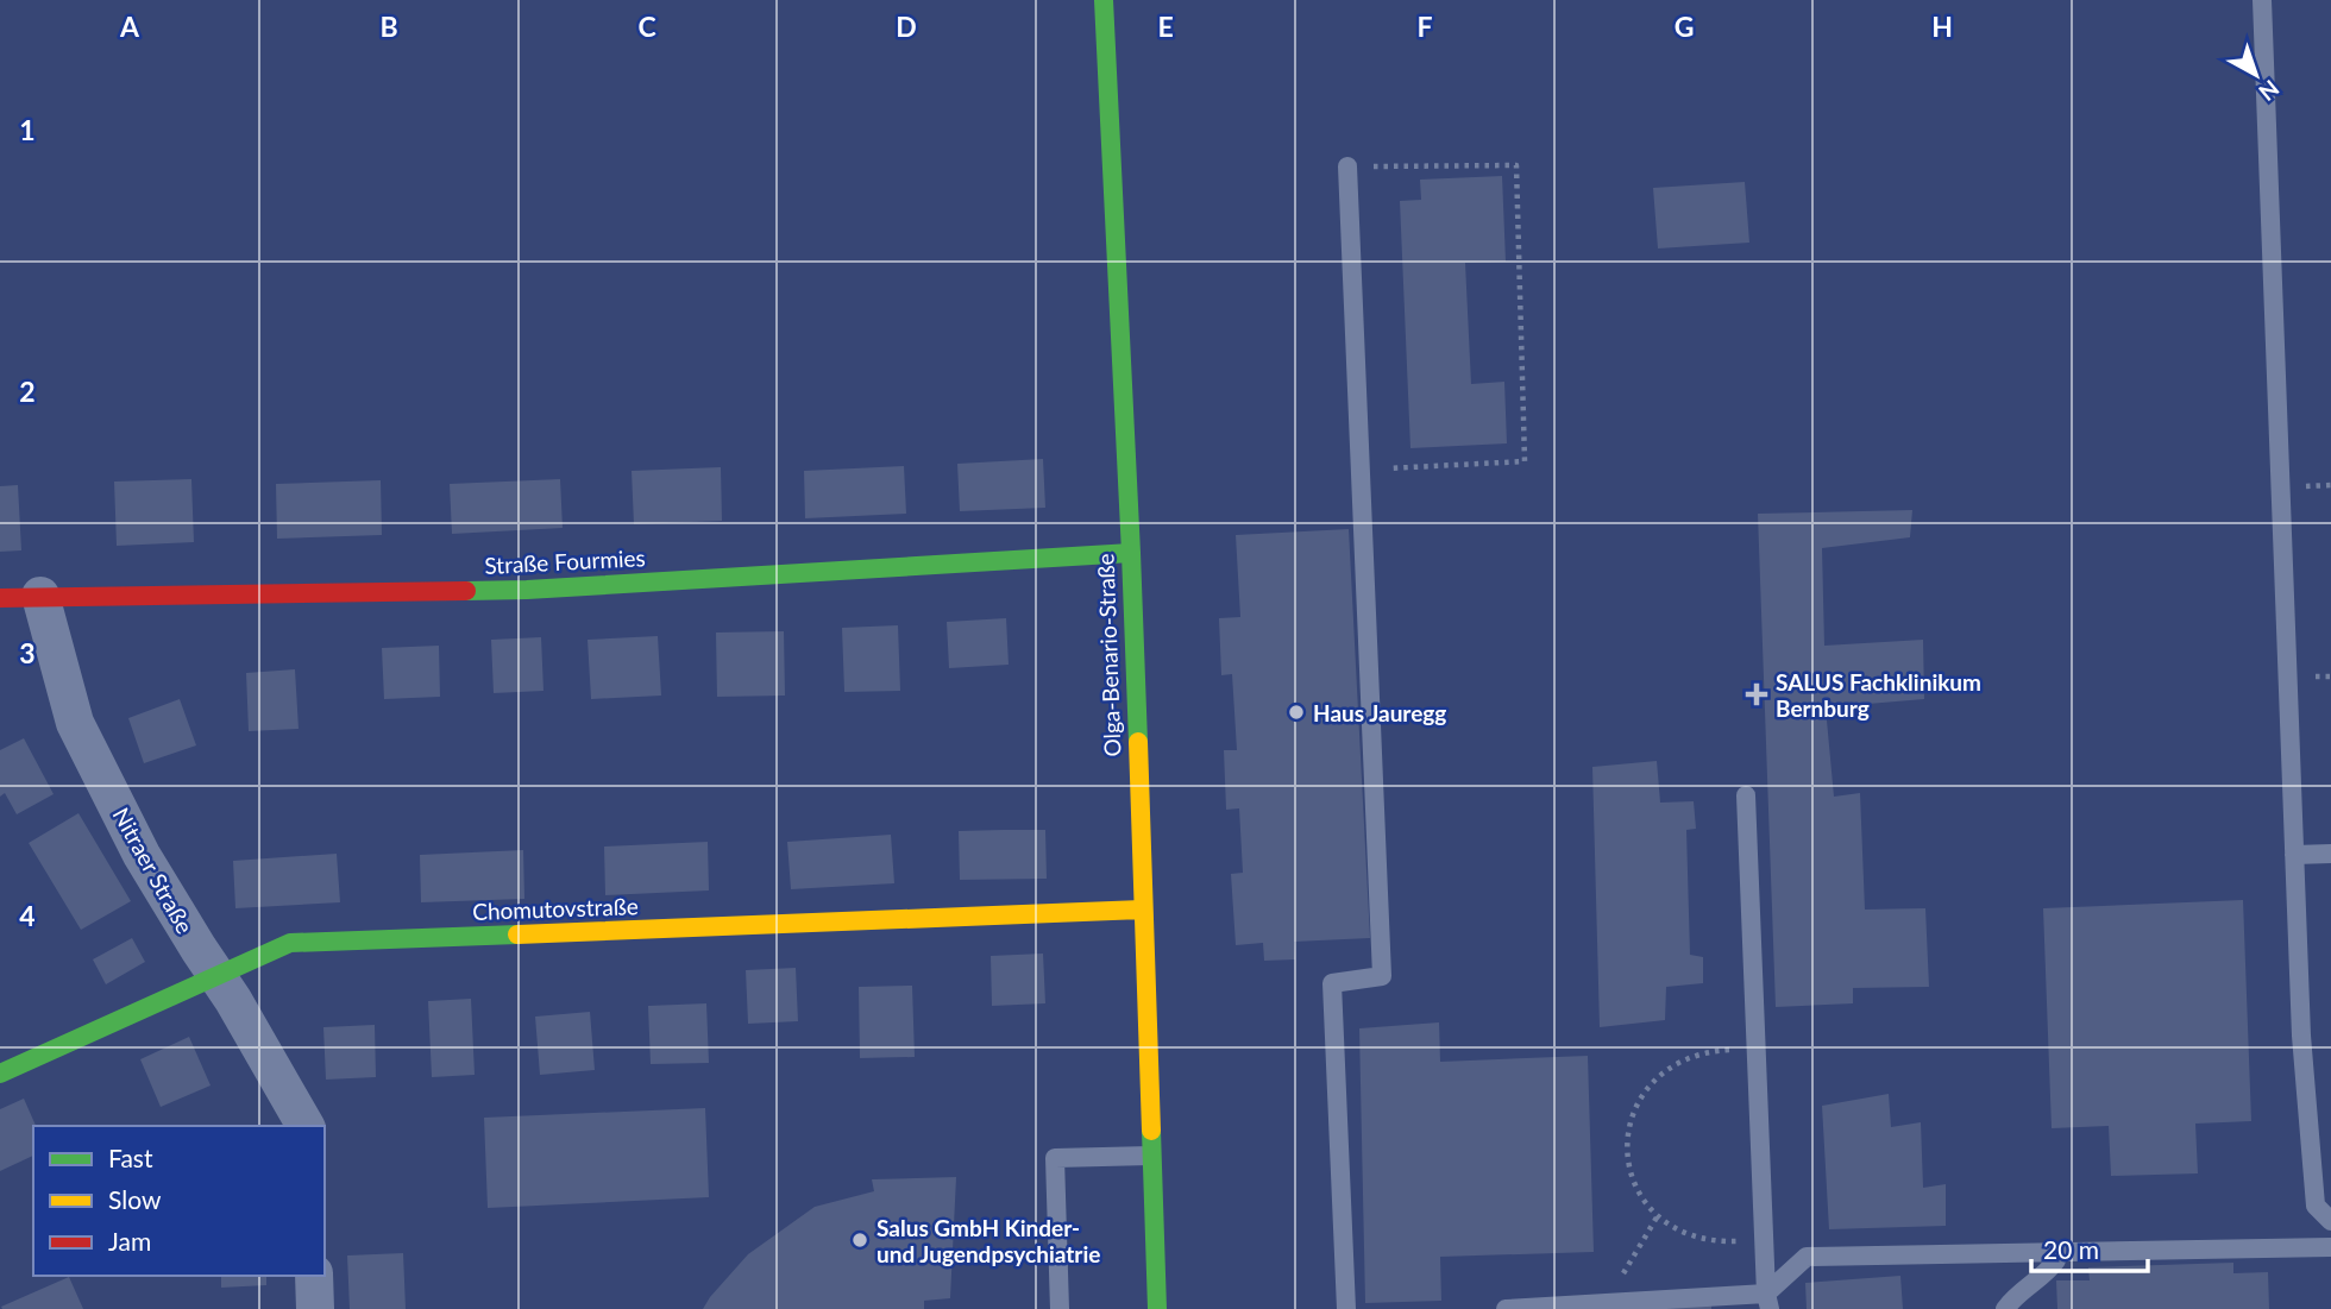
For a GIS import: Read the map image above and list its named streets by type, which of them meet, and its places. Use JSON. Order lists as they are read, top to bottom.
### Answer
{
  "streets": {
    "street": [
      "Straße Fourmies",
      "Olga-Benario-Straße",
      "Nitraer Straße",
      "Chomutovstraße"
    ]
  },
  "crossings": [
    ["Straße Fourmies", "Olga-Benario-Straße"],
    ["Straße Fourmies", "Nitraer Straße"],
    ["Olga-Benario-Straße", "Chomutovstraße"],
    ["Nitraer Straße", "Chomutovstraße"]
  ],
  "places": {
    "health": ["SALUS Fachklinikum Bernburg"],
    "other": ["Haus Jauregg", "Salus GmbH Kinder- und Jugendpsychiatrie"]
  },
  "legend": ["Fast", "Slow", "Jam"],
  "scale_bar": "20 m",
  "north": "bottom right",
  "grid": {
    "columns": [
      "A",
      "B",
      "C",
      "D",
      "E",
      "F",
      "G",
      "H"
    ],
    "rows": [
      "1",
      "2",
      "3",
      "4"
    ]
  }
}
